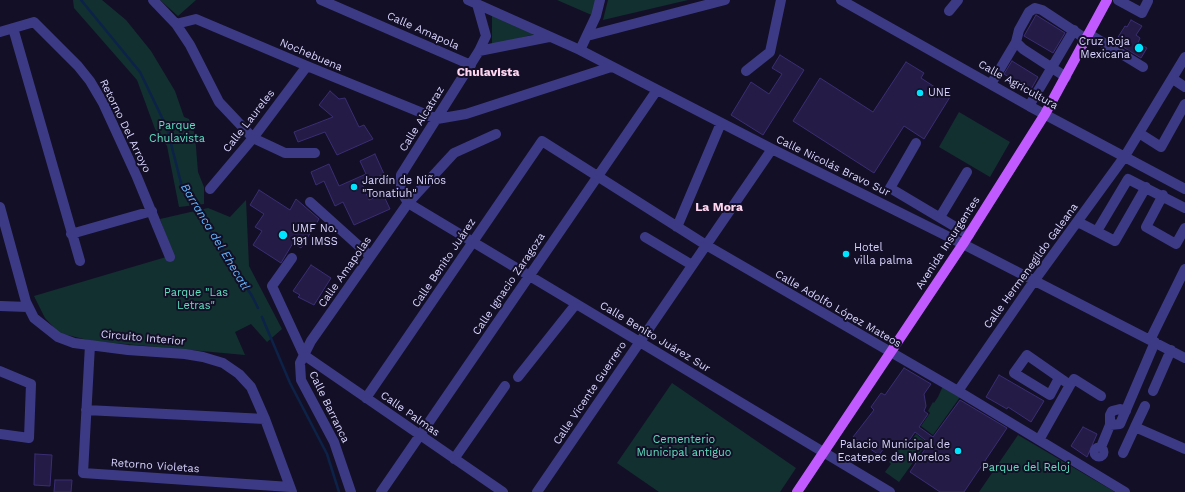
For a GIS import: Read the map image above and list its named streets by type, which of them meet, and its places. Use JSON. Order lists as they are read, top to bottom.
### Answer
{
  "streets": {
    "main road": ["Avenida Insurgentes"],
    "street": [
      "Calle Amapola",
      "Nochebuena",
      "Calle Agricultura",
      "Calle Alcatraz",
      "Calle Laureles",
      "Retorno Del Arroyo",
      "Calle Nicolás Bravo Sur",
      "Calle Benito Juárez",
      "Calle Hermenegildo Galeana",
      "Calle Amapolas",
      "Calle Ignacio Zaragoza",
      "Calle Adolfo López Mateos",
      "Calle Benito Juárez Sur",
      "Circuito Interior",
      "Calle Vicente Guerrero",
      "Calle Barranca",
      "Calle Palmas",
      "Retorno Violetas"
    ]
  },
  "crossings": [
    ["Calle Amapola", "Calle Alcatraz"],
    ["Nochebuena", "Calle Alcatraz"],
    ["Nochebuena", "Calle Laureles"],
    ["Calle Agricultura", "Avenida Insurgentes"],
    ["Calle Agricultura", "Calle Hermenegildo Galeana"],
    ["Calle Alcatraz", "Calle Nicolás Bravo Sur"],
    ["Calle Alcatraz", "Calle Amapolas"],
    ["Calle Alcatraz", "Calle Benito Juárez Sur"],
    ["Calle Nicolás Bravo Sur", "Avenida Insurgentes"],
    ["Calle Nicolás Bravo Sur", "Calle Hermenegildo Galeana"],
    ["Calle Nicolás Bravo Sur", "Calle Ignacio Zaragoza"],
    ["Calle Nicolás Bravo Sur", "Calle Vicente Guerrero"],
    ["Avenida Insurgentes", "Calle Adolfo López Mateos"],
    ["Avenida Insurgentes", "Calle Benito Juárez Sur"],
    ["Calle Benito Juárez", "Calle Adolfo López Mateos"],
    ["Calle Benito Juárez", "Calle Benito Juárez Sur"],
    ["Calle Benito Juárez", "Calle Palmas"],
    ["Calle Hermenegildo Galeana", "Calle Adolfo López Mateos"],
    ["Calle Amapolas", "Calle Benito Juárez Sur"],
    ["Calle Amapolas", "Calle Barranca"],
    ["Calle Amapolas", "Calle Palmas"],
    ["Calle Ignacio Zaragoza", "Calle Adolfo López Mateos"],
    ["Calle Ignacio Zaragoza", "Calle Benito Juárez Sur"],
    ["Calle Ignacio Zaragoza", "Calle Palmas"],
    ["Calle Adolfo López Mateos", "Calle Vicente Guerrero"],
    ["Calle Benito Juárez Sur", "Calle Vicente Guerrero"],
    ["Circuito Interior", "Retorno Violetas"],
    ["Calle Barranca", "Calle Palmas"]
  ],
  "districts": ["Chulavista", "La Mora"],
  "water": ["Barranca del Ehecatl"],
  "parks": [
    "Parque Chulavista",
    "Parque \"Las Letras\"",
    "Cementerio Municipal antiguo",
    "Parque del Reloj"
  ],
  "places": [
    "Cruz Roja Mexicana",
    "UNE",
    "Jardín de Niños \"Tonatiuh\"",
    "UMF No. 191 IMSS",
    "Hotel villa palma",
    "Palacio Municipal de Ecatepec de Morelos"
  ]
}
